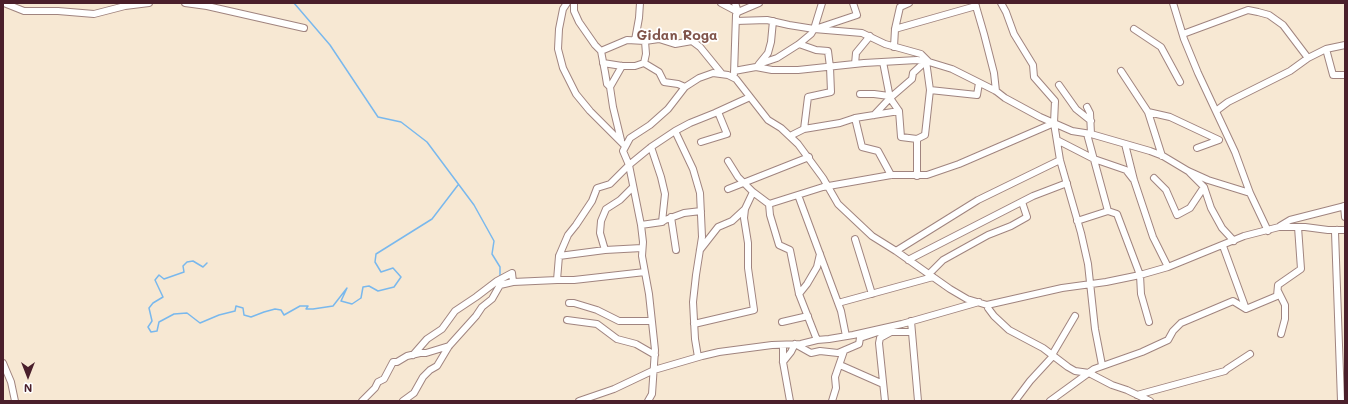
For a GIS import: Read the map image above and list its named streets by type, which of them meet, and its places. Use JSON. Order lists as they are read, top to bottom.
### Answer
{
  "districts": ["Gidan Roga"],
  "north": "bottom"
}
